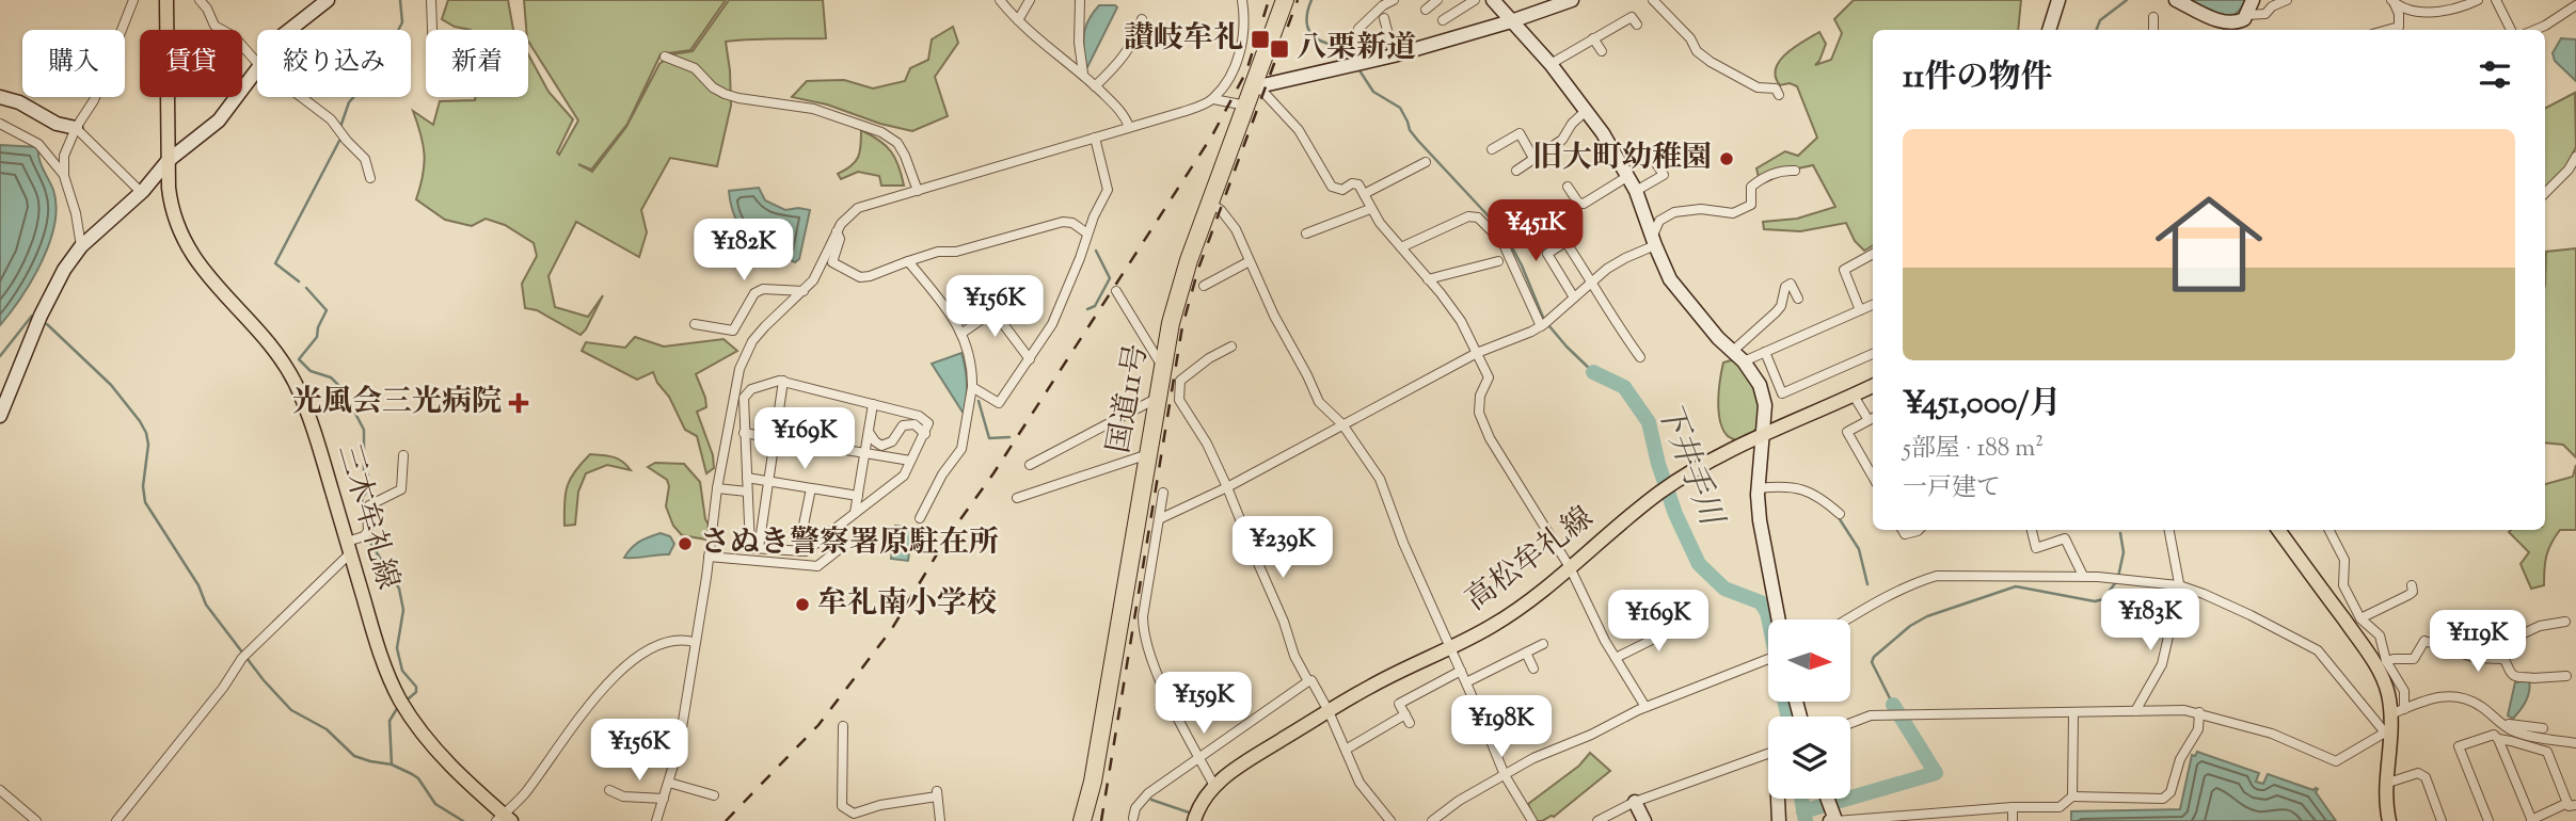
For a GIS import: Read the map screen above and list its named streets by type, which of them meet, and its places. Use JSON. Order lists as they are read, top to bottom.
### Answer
{
  "streets": {
    "highway": ["国道11号"],
    "main road": ["三木牟礼線", "高松牟礼線"]
  },
  "water": ["下井手川"],
  "places": {
    "transit": ["讃岐牟礼", "八栗新道"],
    "other": ["旧大町幼稚園", "さぬき警察署原駐在所", "牟礼南小学校"],
    "health": ["光風会三光病院"]
  },
  "north": "right",
  "page": {
    "chip": [
      "購入",
      "賃貸",
      "絞り込み",
      "新着"
    ],
    "heading": "11件の物件",
    "list": [
      {
        "name": "¥451,000/月",
        "note": "5部屋 · 188 m² · 一戸建て"
      }
    ],
    "price": [
      "¥451K",
      "¥182K",
      "¥156K",
      "¥169K",
      "¥239K",
      "¥183K",
      "¥169K",
      "¥119K",
      "¥159K",
      "¥198K",
      "¥156K"
    ]
  }
}
